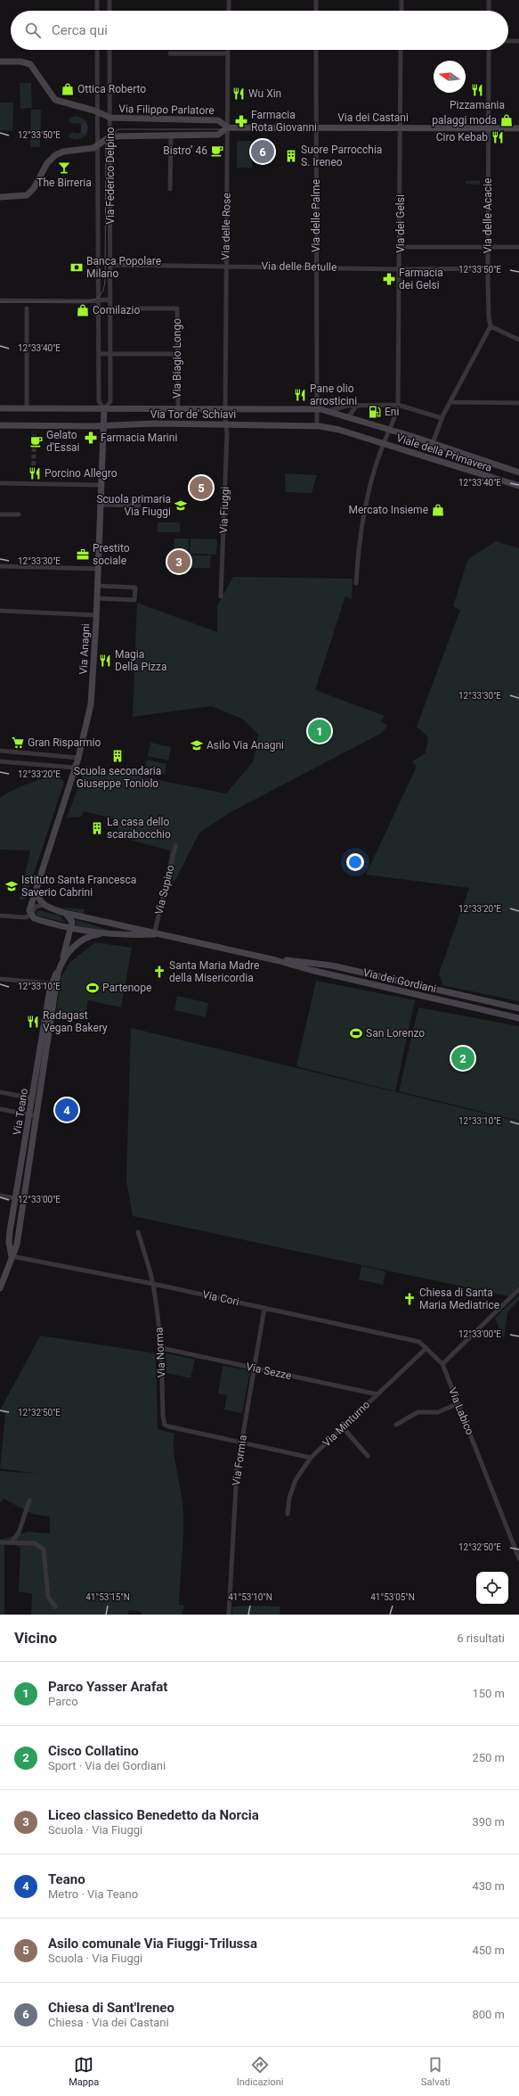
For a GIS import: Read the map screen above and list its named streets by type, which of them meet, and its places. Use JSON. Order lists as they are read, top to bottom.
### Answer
{
  "streets": {
    "street": [
      "Via Filippo Parlatore",
      "Via dei Castani",
      "Via Federico Delpino",
      "Via delle Palme",
      "Via delle Acacie",
      "Via dei Gelsi",
      "Via delle Rose",
      "Via delle Betulle",
      "Via Biagio Longo",
      "Via Tor de' Schiavi",
      "Viale della Primavera",
      "Via Fiuggi",
      "Via Anagni",
      "Via Supino",
      "Via dei Gordiani",
      "Via Teano",
      "Via Cori",
      "Via Norma",
      "Via Sezze",
      "Via Labico",
      "Via Minturno",
      "Via Formia"
    ]
  },
  "crossings": [
    ["Via Filippo Parlatore", "Via dei Castani"],
    ["Via Filippo Parlatore", "Via Federico Delpino"],
    ["Via Filippo Parlatore", "Via delle Rose"],
    ["Via dei Castani", "Via delle Palme"],
    ["Via dei Castani", "Via delle Acacie"],
    ["Via dei Castani", "Via dei Gelsi"],
    ["Via dei Castani", "Via delle Rose"],
    ["Via Federico Delpino", "Via delle Betulle"],
    ["Via Federico Delpino", "Via Biagio Longo"],
    ["Via delle Palme", "Via delle Betulle"],
    ["Via delle Palme", "Via Tor de' Schiavi"],
    ["Via delle Acacie", "Via delle Betulle"],
    ["Via dei Gelsi", "Via delle Betulle"],
    ["Via dei Gelsi", "Via Tor de' Schiavi"],
    ["Via dei Gelsi", "Viale della Primavera"],
    ["Via delle Rose", "Via delle Betulle"],
    ["Via delle Rose", "Via Tor de' Schiavi"],
    ["Via delle Rose", "Via Fiuggi"],
    ["Via Biagio Longo", "Via Tor de' Schiavi"],
    ["Via Tor de' Schiavi", "Viale della Primavera"],
    ["Via Tor de' Schiavi", "Via Fiuggi"],
    ["Via Tor de' Schiavi", "Via Anagni"],
    ["Via Anagni", "Via dei Gordiani"],
    ["Via Supino", "Via dei Gordiani"],
    ["Via dei Gordiani", "Via Teano"],
    ["Via Teano", "Via Cori"],
    ["Via Cori", "Via Norma"],
    ["Via Cori", "Via Labico"],
    ["Via Cori", "Via Minturno"],
    ["Via Cori", "Via Formia"],
    ["Via Norma", "Via Sezze"],
    ["Via Norma", "Via Formia"],
    ["Via Sezze", "Via Minturno"],
    ["Via Sezze", "Via Formia"]
  ],
  "places": {
    "shop": [
      "Ottica Roberto",
      "palaggi moda",
      "Comilazio",
      "Mercato Insieme"
    ],
    "restaurant": [
      "Pizzamania",
      "Wu Xin",
      "Ciro Kebab",
      "Pane olio arrosticini",
      "Porcino Allegro",
      "Magia Della Pizza",
      "Radagast Vegan Bakery"
    ],
    "pharmacy": ["Farmacia Rota Giovanni", "Farmacia dei Gelsi", "Farmacia Marini"],
    "cafe": ["Bistro’ 46", "Gelato d'Essai"],
    "building": ["Suore Parrocchia S. Ireneo", "Scuola secondaria Giuseppe Toniolo", "La casa dello scarabocchio"],
    "bar": ["The Birreria"],
    "bank": ["Banca Popolare Milano"],
    "fuel station": ["Eni"],
    "school or university": ["Scuola primaria Via Fiuggi", "Asilo Via Anagni", "Istituto Santa Francesca Saverio Cabrini"],
    "office": ["Prestito sociale"],
    "supermarket": ["Gran Risparmio"],
    "church": ["Santa Maria Madre della Misericordia", "Chiesa di Santa Maria Mediatrice"],
    "sports": ["Partenope", "San Lorenzo"]
  },
  "north": "left",
  "page": {
    "search": "Cerca qui",
    "pins": [
      "6",
      "5",
      "3",
      "1",
      "2",
      "4"
    ],
    "heading": ["Vicino", "6 risultati"],
    "list": [
      {
        "mark": "1",
        "name": "Parco Yasser Arafat",
        "note": "Parco",
        "value": "150 m"
      },
      {
        "mark": "2",
        "name": "Cisco Collatino",
        "note": "Sport · Via dei Gordiani",
        "value": "250 m"
      },
      {
        "mark": "3",
        "name": "Liceo classico Benedetto da Norcia",
        "note": "Scuola · Via Fiuggi",
        "value": "390 m"
      },
      {
        "mark": "4",
        "name": "Teano",
        "note": "Metro · Via Teano",
        "value": "430 m"
      },
      {
        "mark": "5",
        "name": "Asilo comunale Via Fiuggi-Trilussa",
        "note": "Scuola · Via Fiuggi",
        "value": "450 m"
      },
      {
        "mark": "6",
        "name": "Chiesa di Sant'Ireneo",
        "note": "Chiesa · Via dei Castani",
        "value": "800 m"
      }
    ],
    "nav": ["Mappa", "Indicazioni", "Salvati"]
  },
  "coordinates": [
    "12°33'50\"E",
    "12°33'40\"E",
    "12°33'30\"E",
    "12°33'20\"E",
    "12°33'10\"E",
    "12°33'00\"E",
    "12°32'50\"E",
    "41°53'15\"N",
    "41°53'10\"N",
    "41°53'05\"N"
  ]
}
